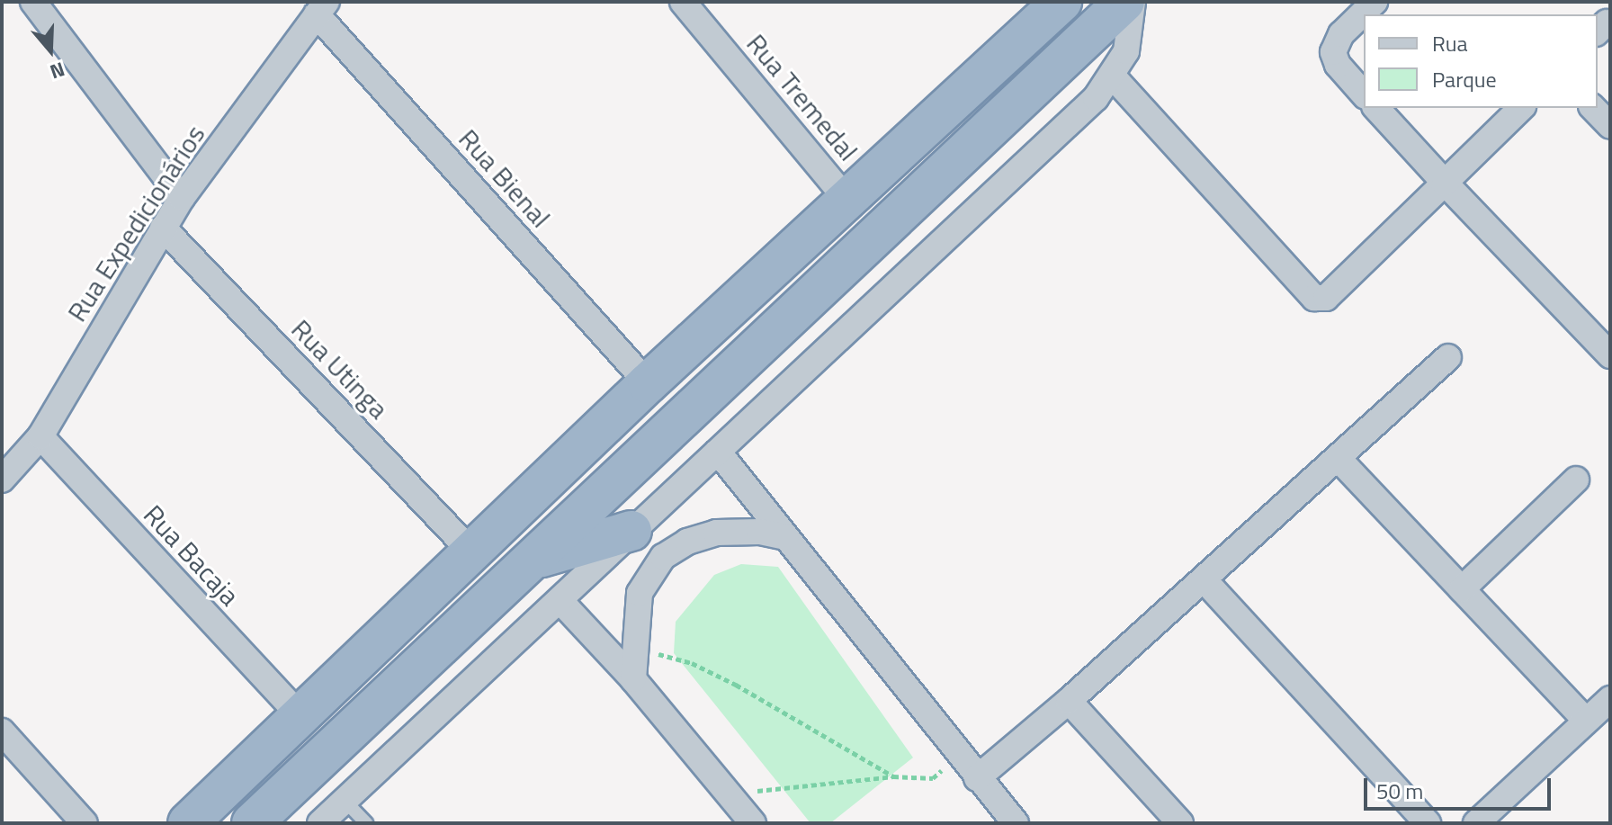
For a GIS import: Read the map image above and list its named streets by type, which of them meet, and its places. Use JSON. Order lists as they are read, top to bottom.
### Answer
{
  "streets": {
    "street": [
      "Rua Tremedal",
      "Rua Bienal",
      "Rua Expedicionários",
      "Rua Utinga",
      "Rua Bacaja"
    ]
  },
  "crossings": [
    ["Rua Bienal", "Rua Expedicionários"],
    ["Rua Expedicionários", "Rua Utinga"],
    ["Rua Expedicionários", "Rua Bacaja"]
  ],
  "legend": ["Rua", "Parque"],
  "scale_bar": "50 m",
  "north": "bottom"
}
